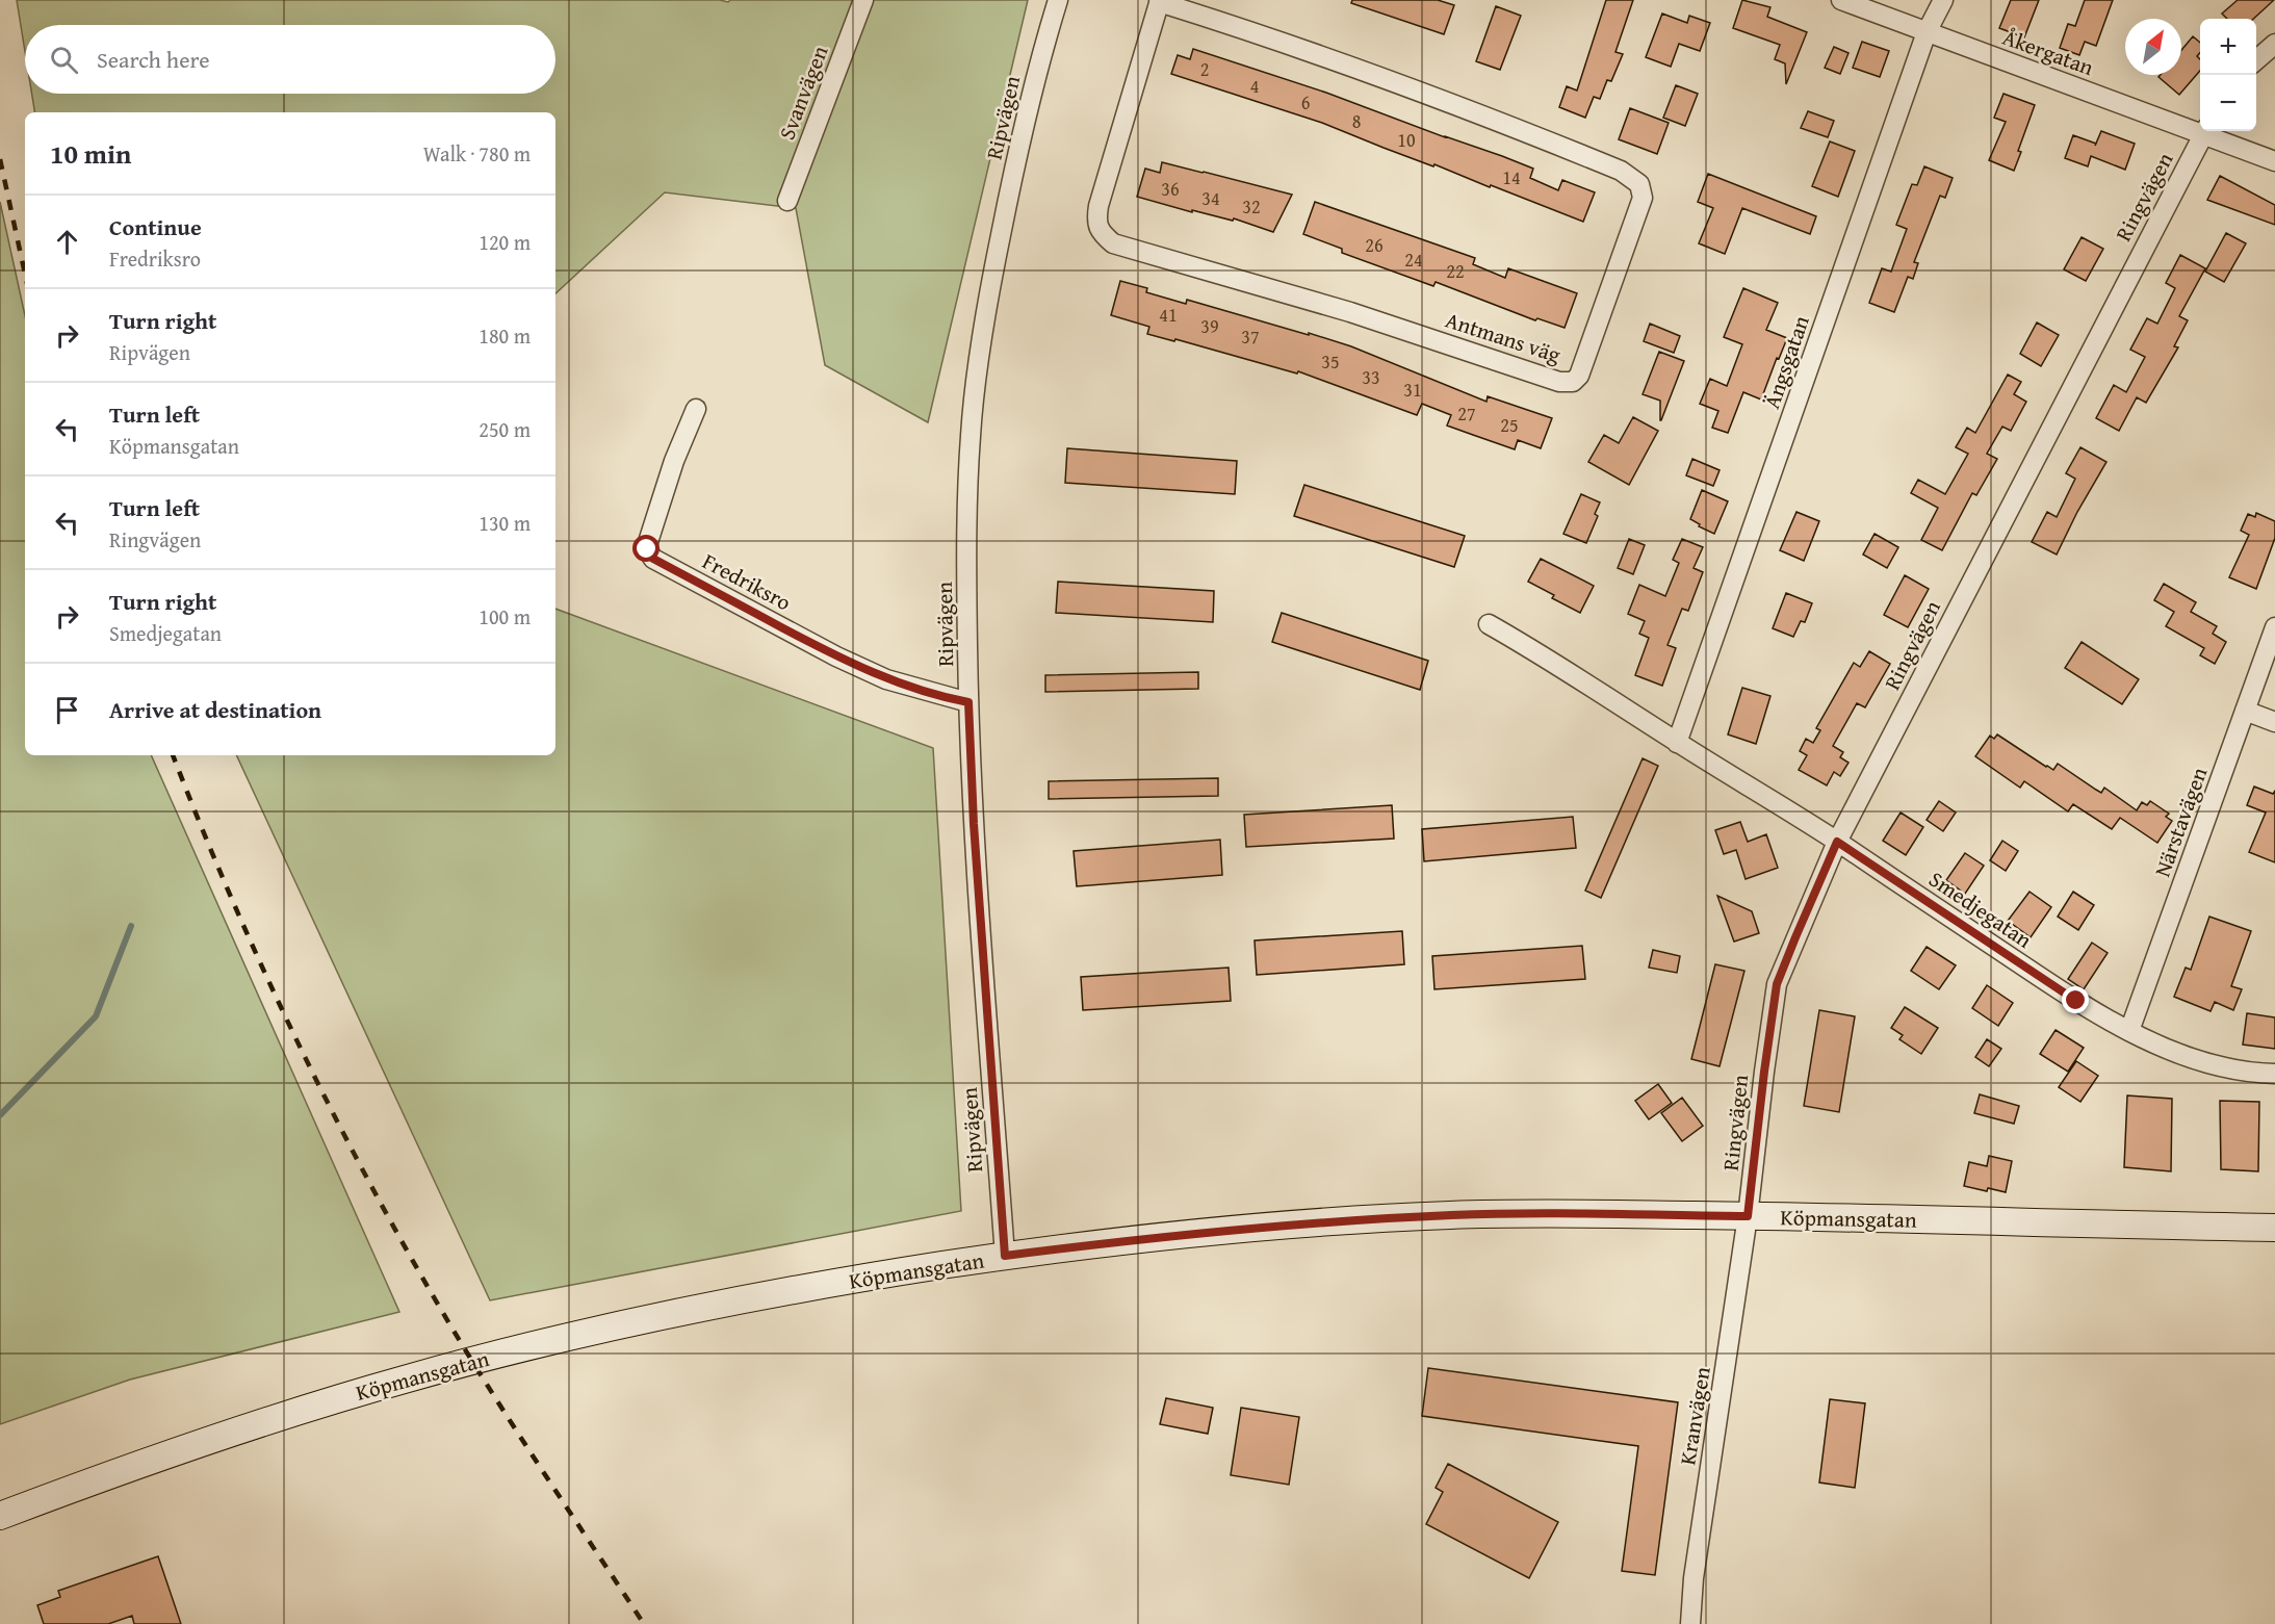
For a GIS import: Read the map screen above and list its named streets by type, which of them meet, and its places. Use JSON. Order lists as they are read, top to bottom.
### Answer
{
  "streets": {
    "street": [
      "Åkergatan",
      "Svanvägen",
      "Ripvägen",
      "Ringvägen",
      "Antmans väg",
      "Ängsgatan",
      "Fredriksro",
      "Närstavägen",
      "Smedjegatan",
      "Köpmansgatan",
      "Kranvägen"
    ]
  },
  "crossings": [
    ["Åkergatan", "Ängsgatan"],
    ["Ripvägen", "Fredriksro"],
    ["Ripvägen", "Köpmansgatan"],
    ["Ringvägen", "Smedjegatan"],
    ["Ringvägen", "Köpmansgatan"],
    ["Ringvägen", "Kranvägen"],
    ["Ängsgatan", "Smedjegatan"],
    ["Närstavägen", "Smedjegatan"],
    ["Köpmansgatan", "Kranvägen"]
  ],
  "house_numbers": [
    "2",
    "4",
    "6",
    "8",
    "10",
    "14",
    "36",
    "34",
    "32",
    "26",
    "24",
    "22",
    "41",
    "39",
    "37",
    "35",
    "33",
    "31",
    "27",
    "25"
  ],
  "north": "top right",
  "page": {
    "map_buttons": ["+", "−"],
    "search": "Search here",
    "heading": ["10 min", "Walk · 780 m"],
    "list": [
      ["Continue", "Fredriksro", "120 m"],
      ["Turn right", "Ripvägen", "180 m"],
      ["Turn left", "Köpmansgatan", "250 m"],
      ["Turn left", "Ringvägen", "130 m"],
      ["Turn right", "Smedjegatan", "100 m"],
      "Arrive at destination"
    ]
  }
}
